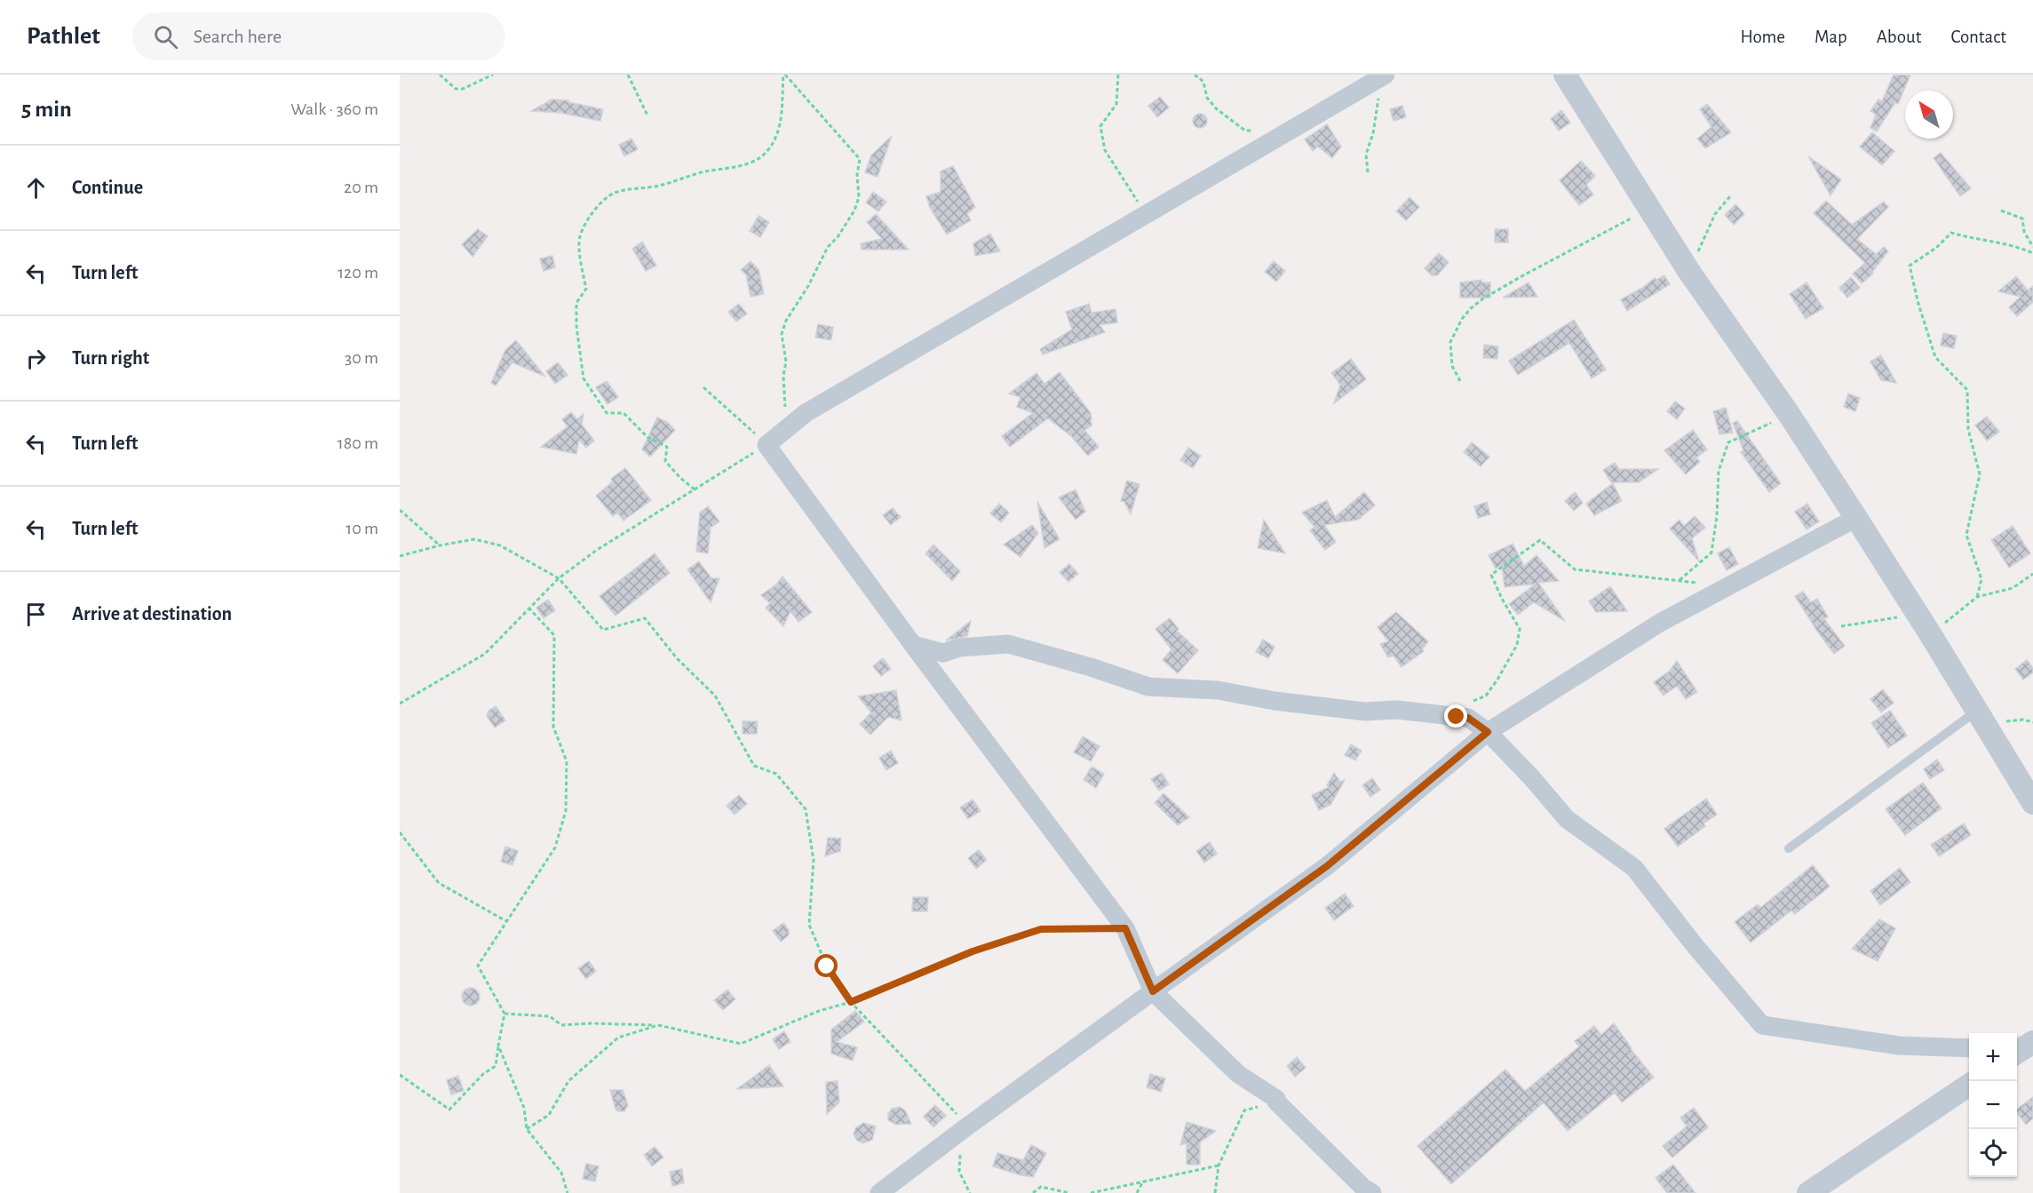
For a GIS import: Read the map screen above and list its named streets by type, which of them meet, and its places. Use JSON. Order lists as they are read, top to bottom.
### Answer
{
  "north": "top left",
  "page": {
    "header": "Pathlet",
    "search": "Search here",
    "nav": [
      "Home",
      "Map",
      "About",
      "Contact"
    ],
    "heading": ["5 min", "Walk · 360 m"],
    "list": [
      ["Continue", "20 m"],
      ["Turn left", "120 m"],
      ["Turn right", "30 m"],
      ["Turn left", "180 m"],
      ["Turn left", "10 m"],
      "Arrive at destination"
    ],
    "map_buttons": ["+", "−"]
  }
}
